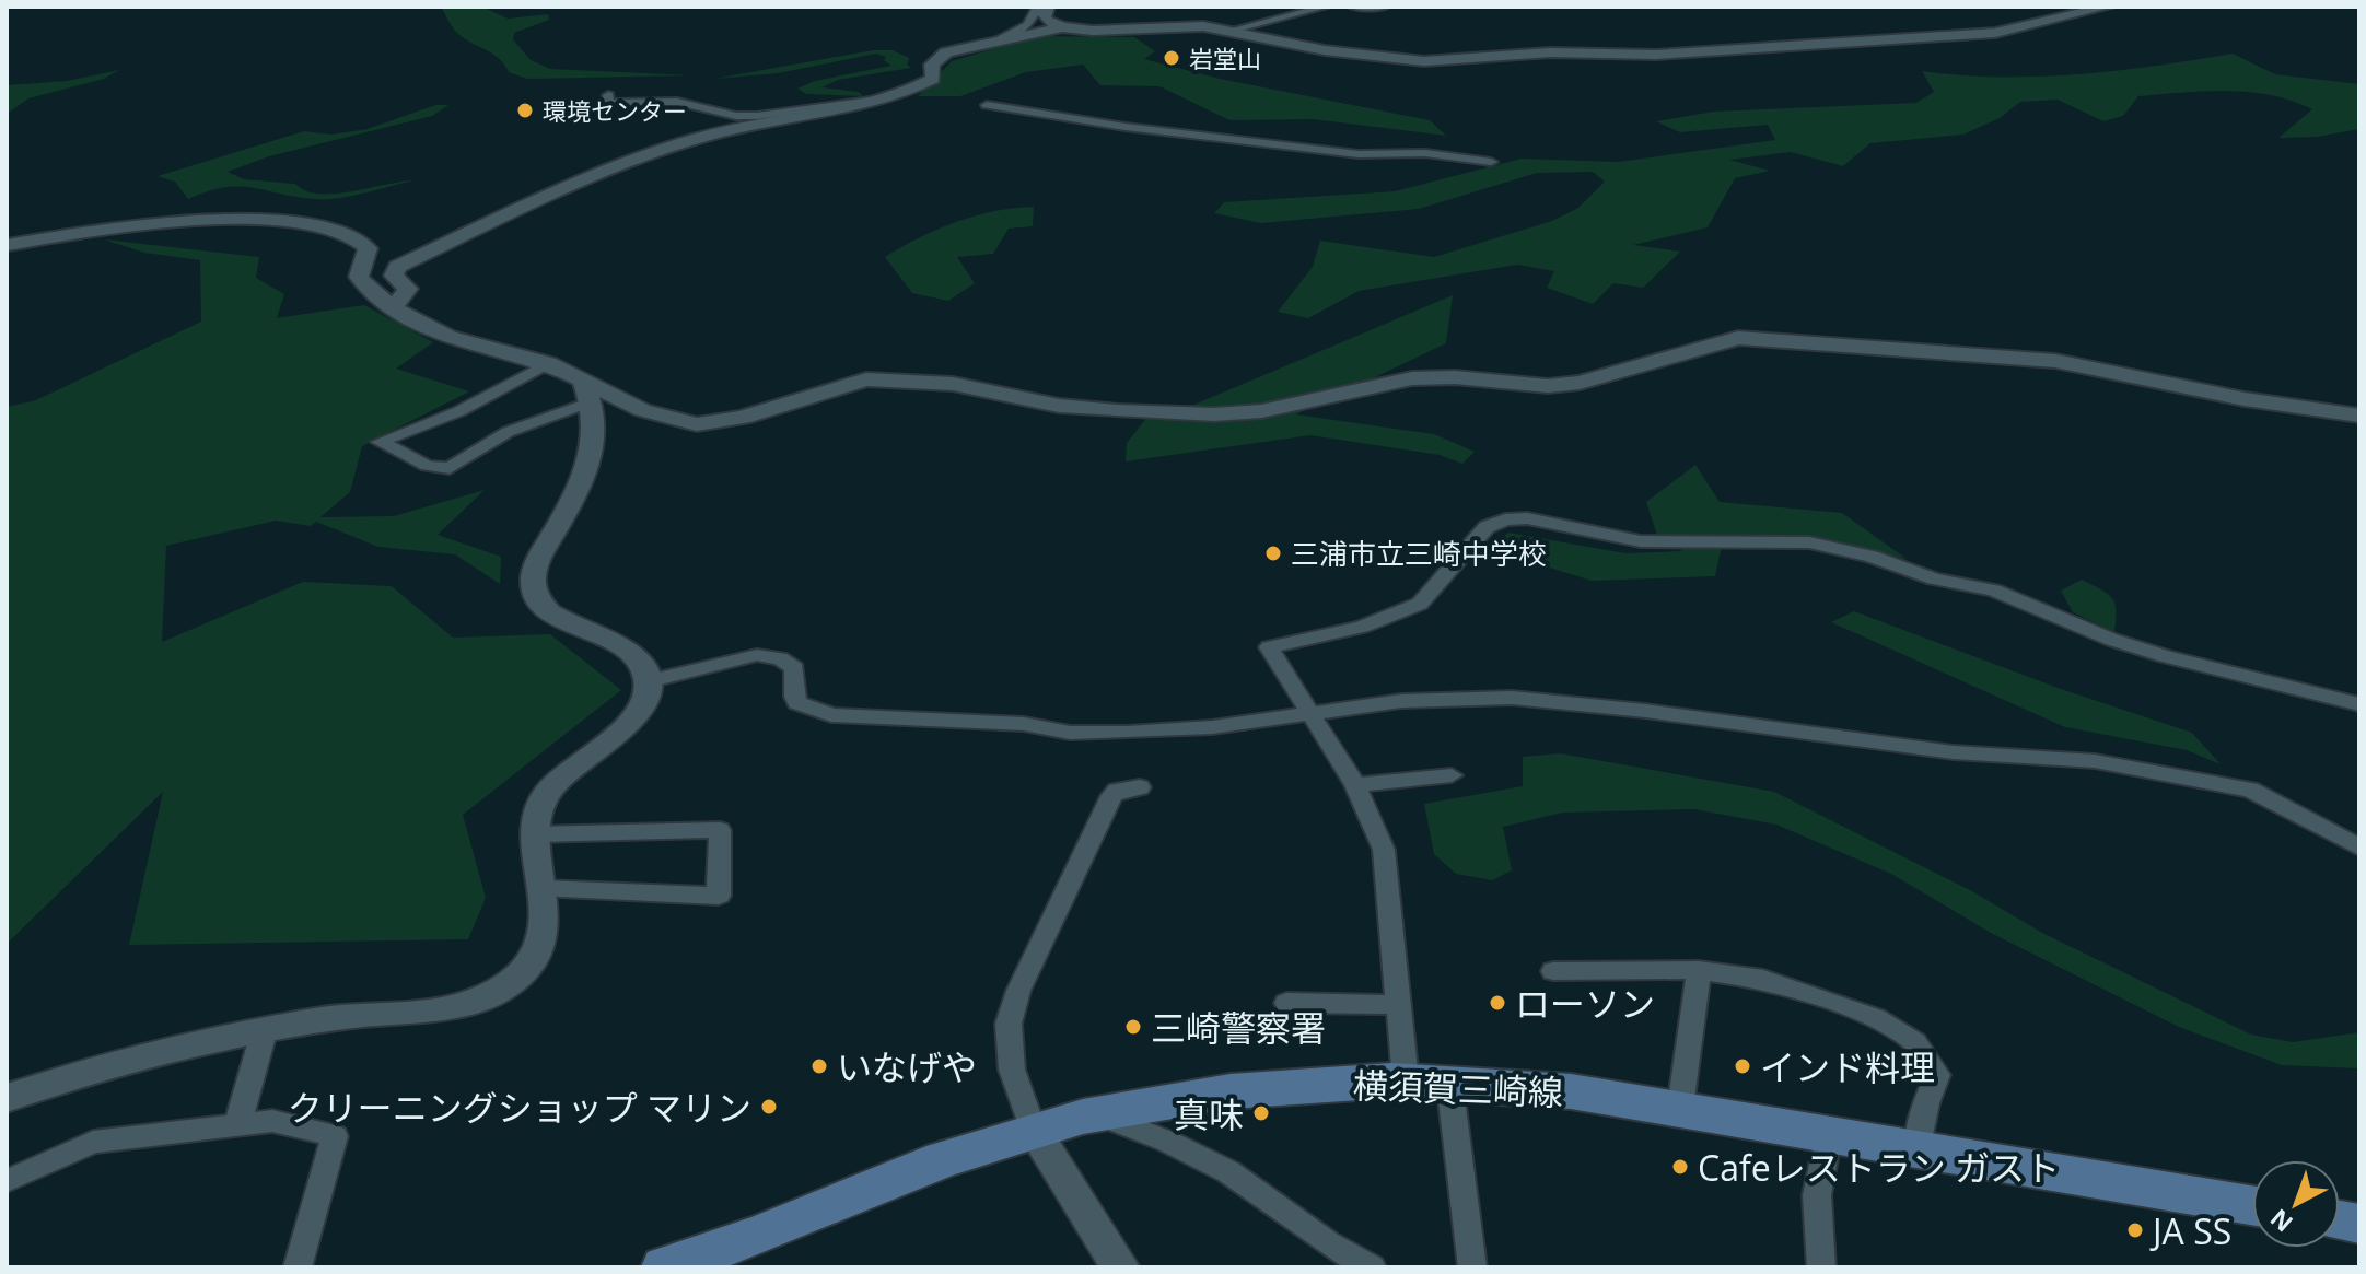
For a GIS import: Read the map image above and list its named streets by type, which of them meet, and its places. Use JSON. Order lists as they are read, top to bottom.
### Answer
{
  "streets": {
    "main road": ["横須賀三崎線"]
  },
  "places": [
    "岩堂山",
    "環境センター",
    "三浦市立三崎中学校",
    "ローソン",
    "三崎警察署",
    "いなげや",
    "インド料理",
    "クリーニングショップ マリン",
    "真味",
    "Cafeレストラン ガスト",
    "JA SS"
  ],
  "north": "bottom left"
}
